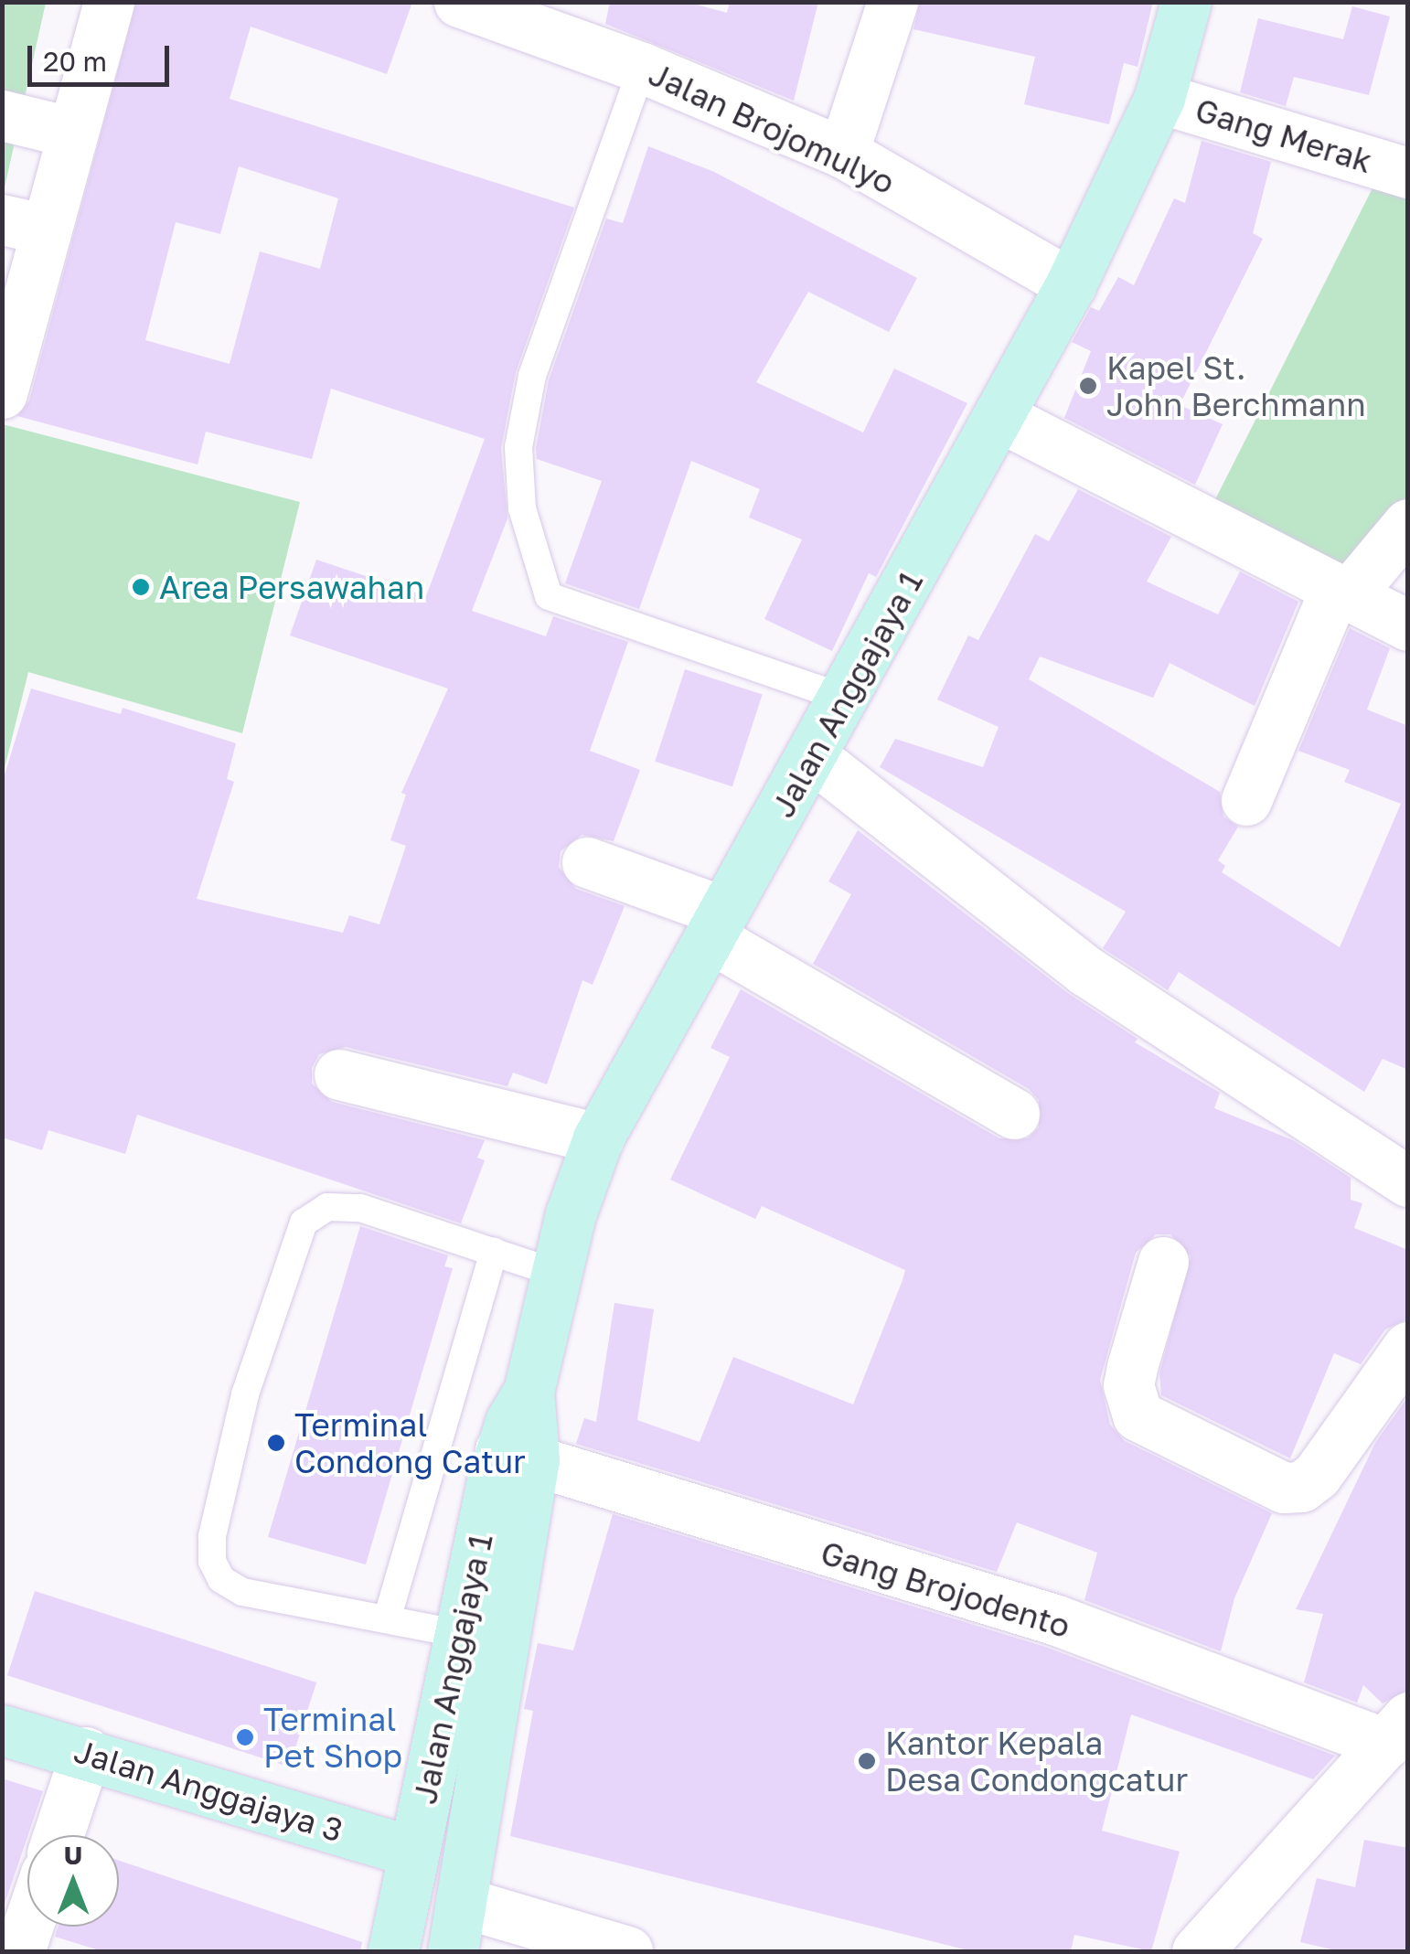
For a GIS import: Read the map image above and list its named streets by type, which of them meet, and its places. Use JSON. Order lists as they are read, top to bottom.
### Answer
{
  "streets": {
    "main road": ["Jalan Anggajaya 1", "Jalan Anggajaya 3"],
    "street": ["Jalan Brojomulyo", "Gang Merak", "Gang Brojodento"]
  },
  "crossings": [
    ["Jalan Brojomulyo", "Jalan Anggajaya 1"],
    ["Gang Merak", "Jalan Anggajaya 1"],
    ["Jalan Anggajaya 1", "Gang Brojodento"],
    ["Jalan Anggajaya 1", "Jalan Anggajaya 3"]
  ],
  "places": [
    "Kapel St. John Berchmann",
    "Area Persawahan",
    "Terminal Condong Catur",
    "Terminal Pet Shop",
    "Kantor Kepala Desa Condongcatur"
  ],
  "scale_bar": "20 m",
  "north": "top"
}
